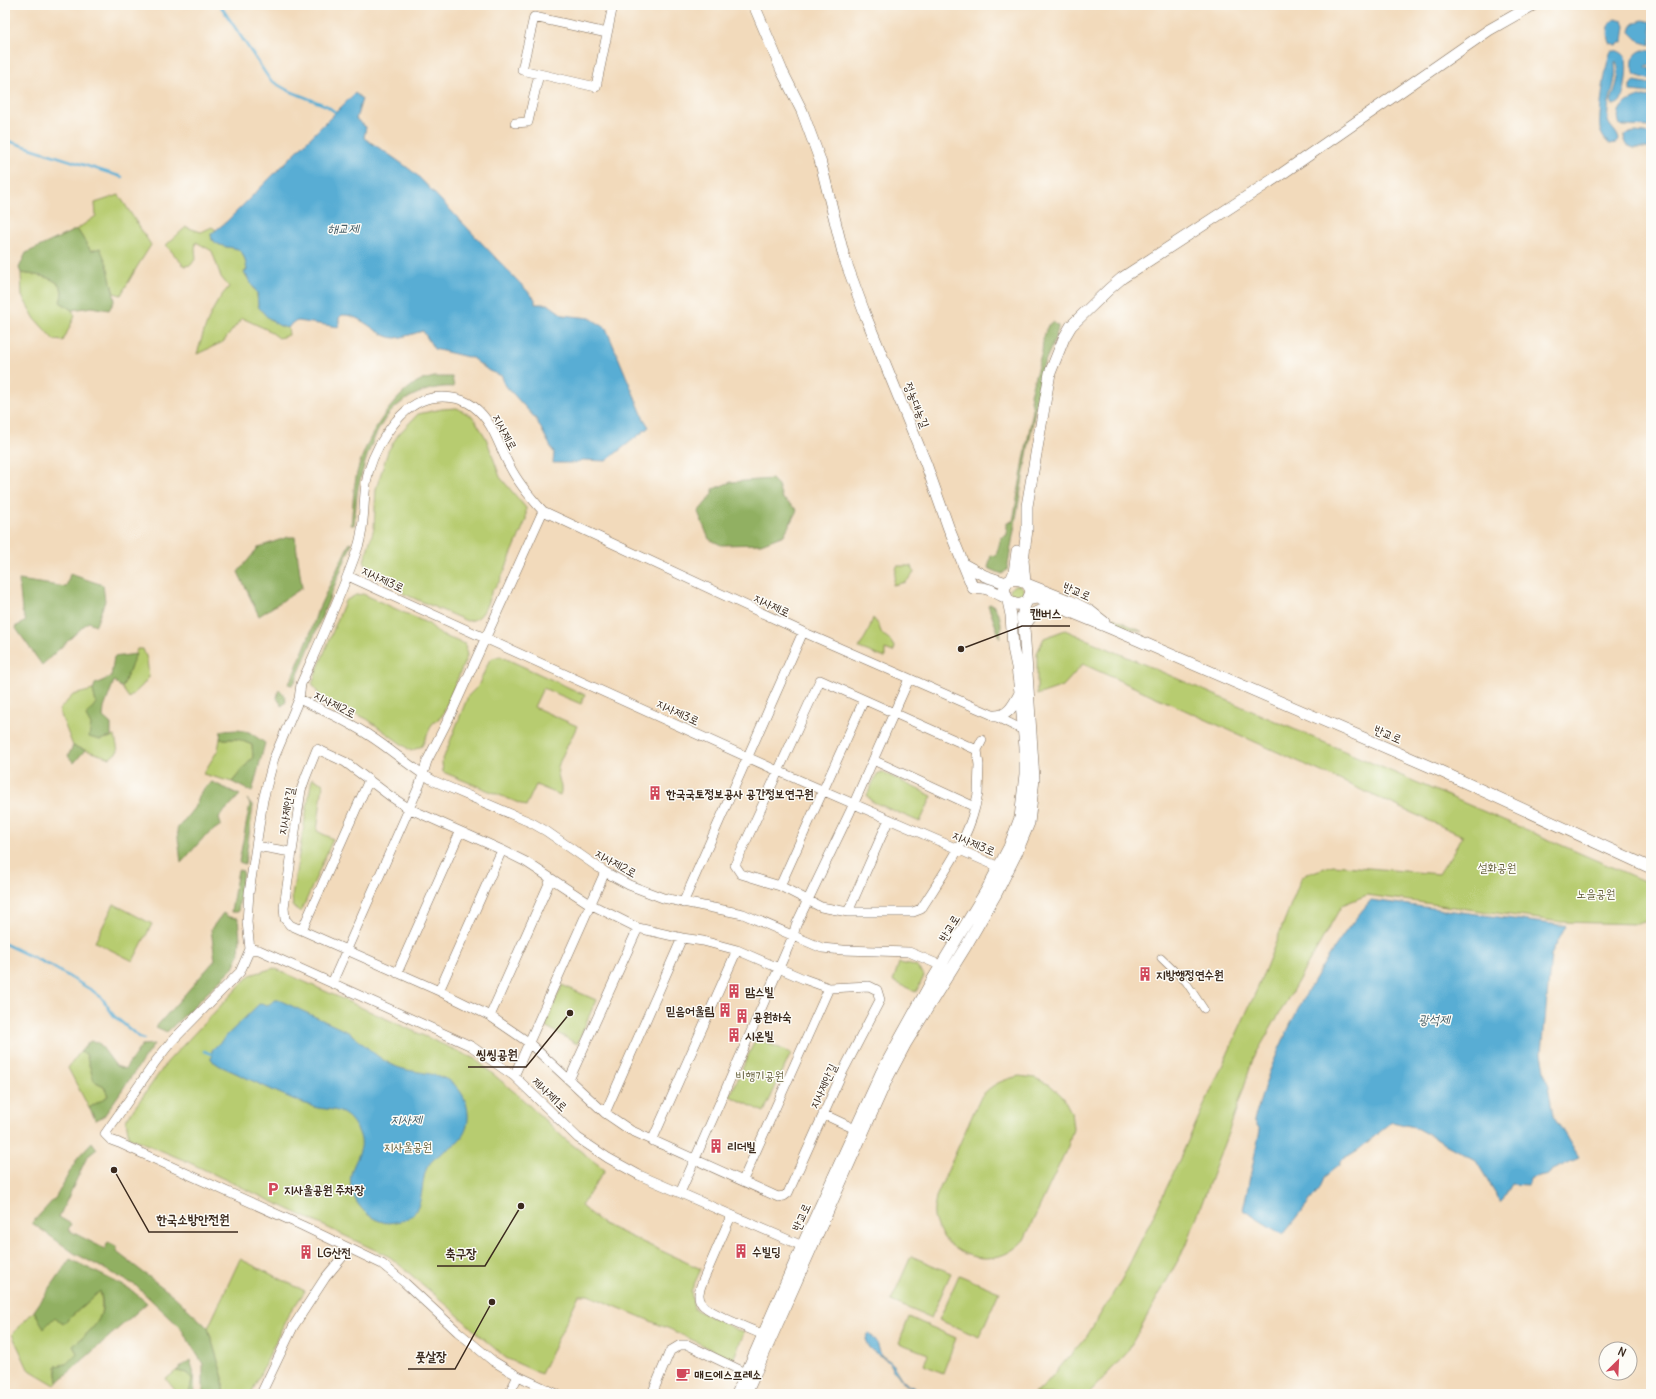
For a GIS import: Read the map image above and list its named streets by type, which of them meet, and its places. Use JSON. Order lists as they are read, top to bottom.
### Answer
{
  "streets": {
    "street": [
      "정농대농길",
      "지사제로",
      "지사제3로",
      "반교로",
      "지사제2로",
      "지사제안길",
      "제사제1로"
    ]
  },
  "crossings": [
    ["지사제로", "지사제3로"],
    ["지사제로", "반교로"],
    ["지사제로", "지사제2로"],
    ["지사제로", "제사제1로"],
    ["지사제3로", "반교로"],
    ["반교로", "지사제2로"],
    ["반교로", "제사제1로"]
  ],
  "water": ["해교제", "광석제", "지사제"],
  "parks": [
    "설화공원",
    "노을공원",
    "비행기공원",
    "지사울공원"
  ],
  "places": {
    "other": [
      "캔버스",
      "씽씽공원",
      "한국소방안전원",
      "축구장",
      "풋살장"
    ],
    "building": [
      "한국국토정보공사 공간정보연구원",
      "지방행정연수원",
      "맘스빌",
      "믿음어울림",
      "공원하숙",
      "시온빌",
      "리더빌",
      "수빌딩",
      "LG산전"
    ],
    "parking": ["지사울공원 주차장"],
    "cafe": ["매드에스프레소"]
  },
  "north": "top right"
}
